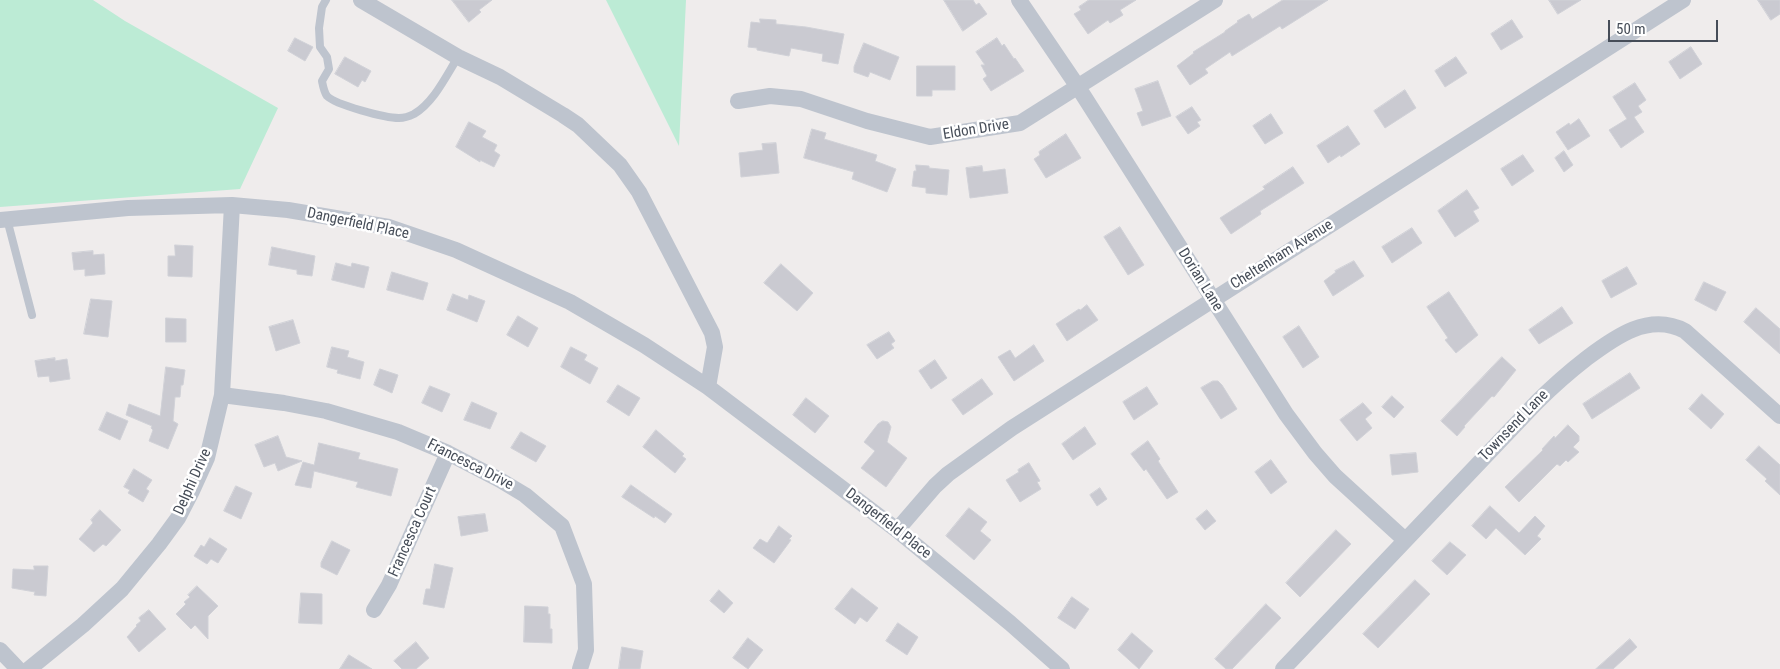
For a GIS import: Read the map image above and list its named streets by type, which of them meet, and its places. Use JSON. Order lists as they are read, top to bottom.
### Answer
{
  "streets": {
    "street": [
      "Eldon Drive",
      "Dangerfield Place",
      "Cheltenham Avenue",
      "Dorian Lane",
      "Townsend Lane",
      "Francesca Drive",
      "Delphi Drive",
      "Francesca Court"
    ]
  },
  "crossings": [
    ["Eldon Drive", "Dorian Lane"],
    ["Dangerfield Place", "Cheltenham Avenue"],
    ["Dangerfield Place", "Delphi Drive"],
    ["Cheltenham Avenue", "Dorian Lane"],
    ["Dorian Lane", "Townsend Lane"],
    ["Francesca Drive", "Delphi Drive"],
    ["Francesca Drive", "Francesca Court"]
  ],
  "scale_bar": "50 m"
}
